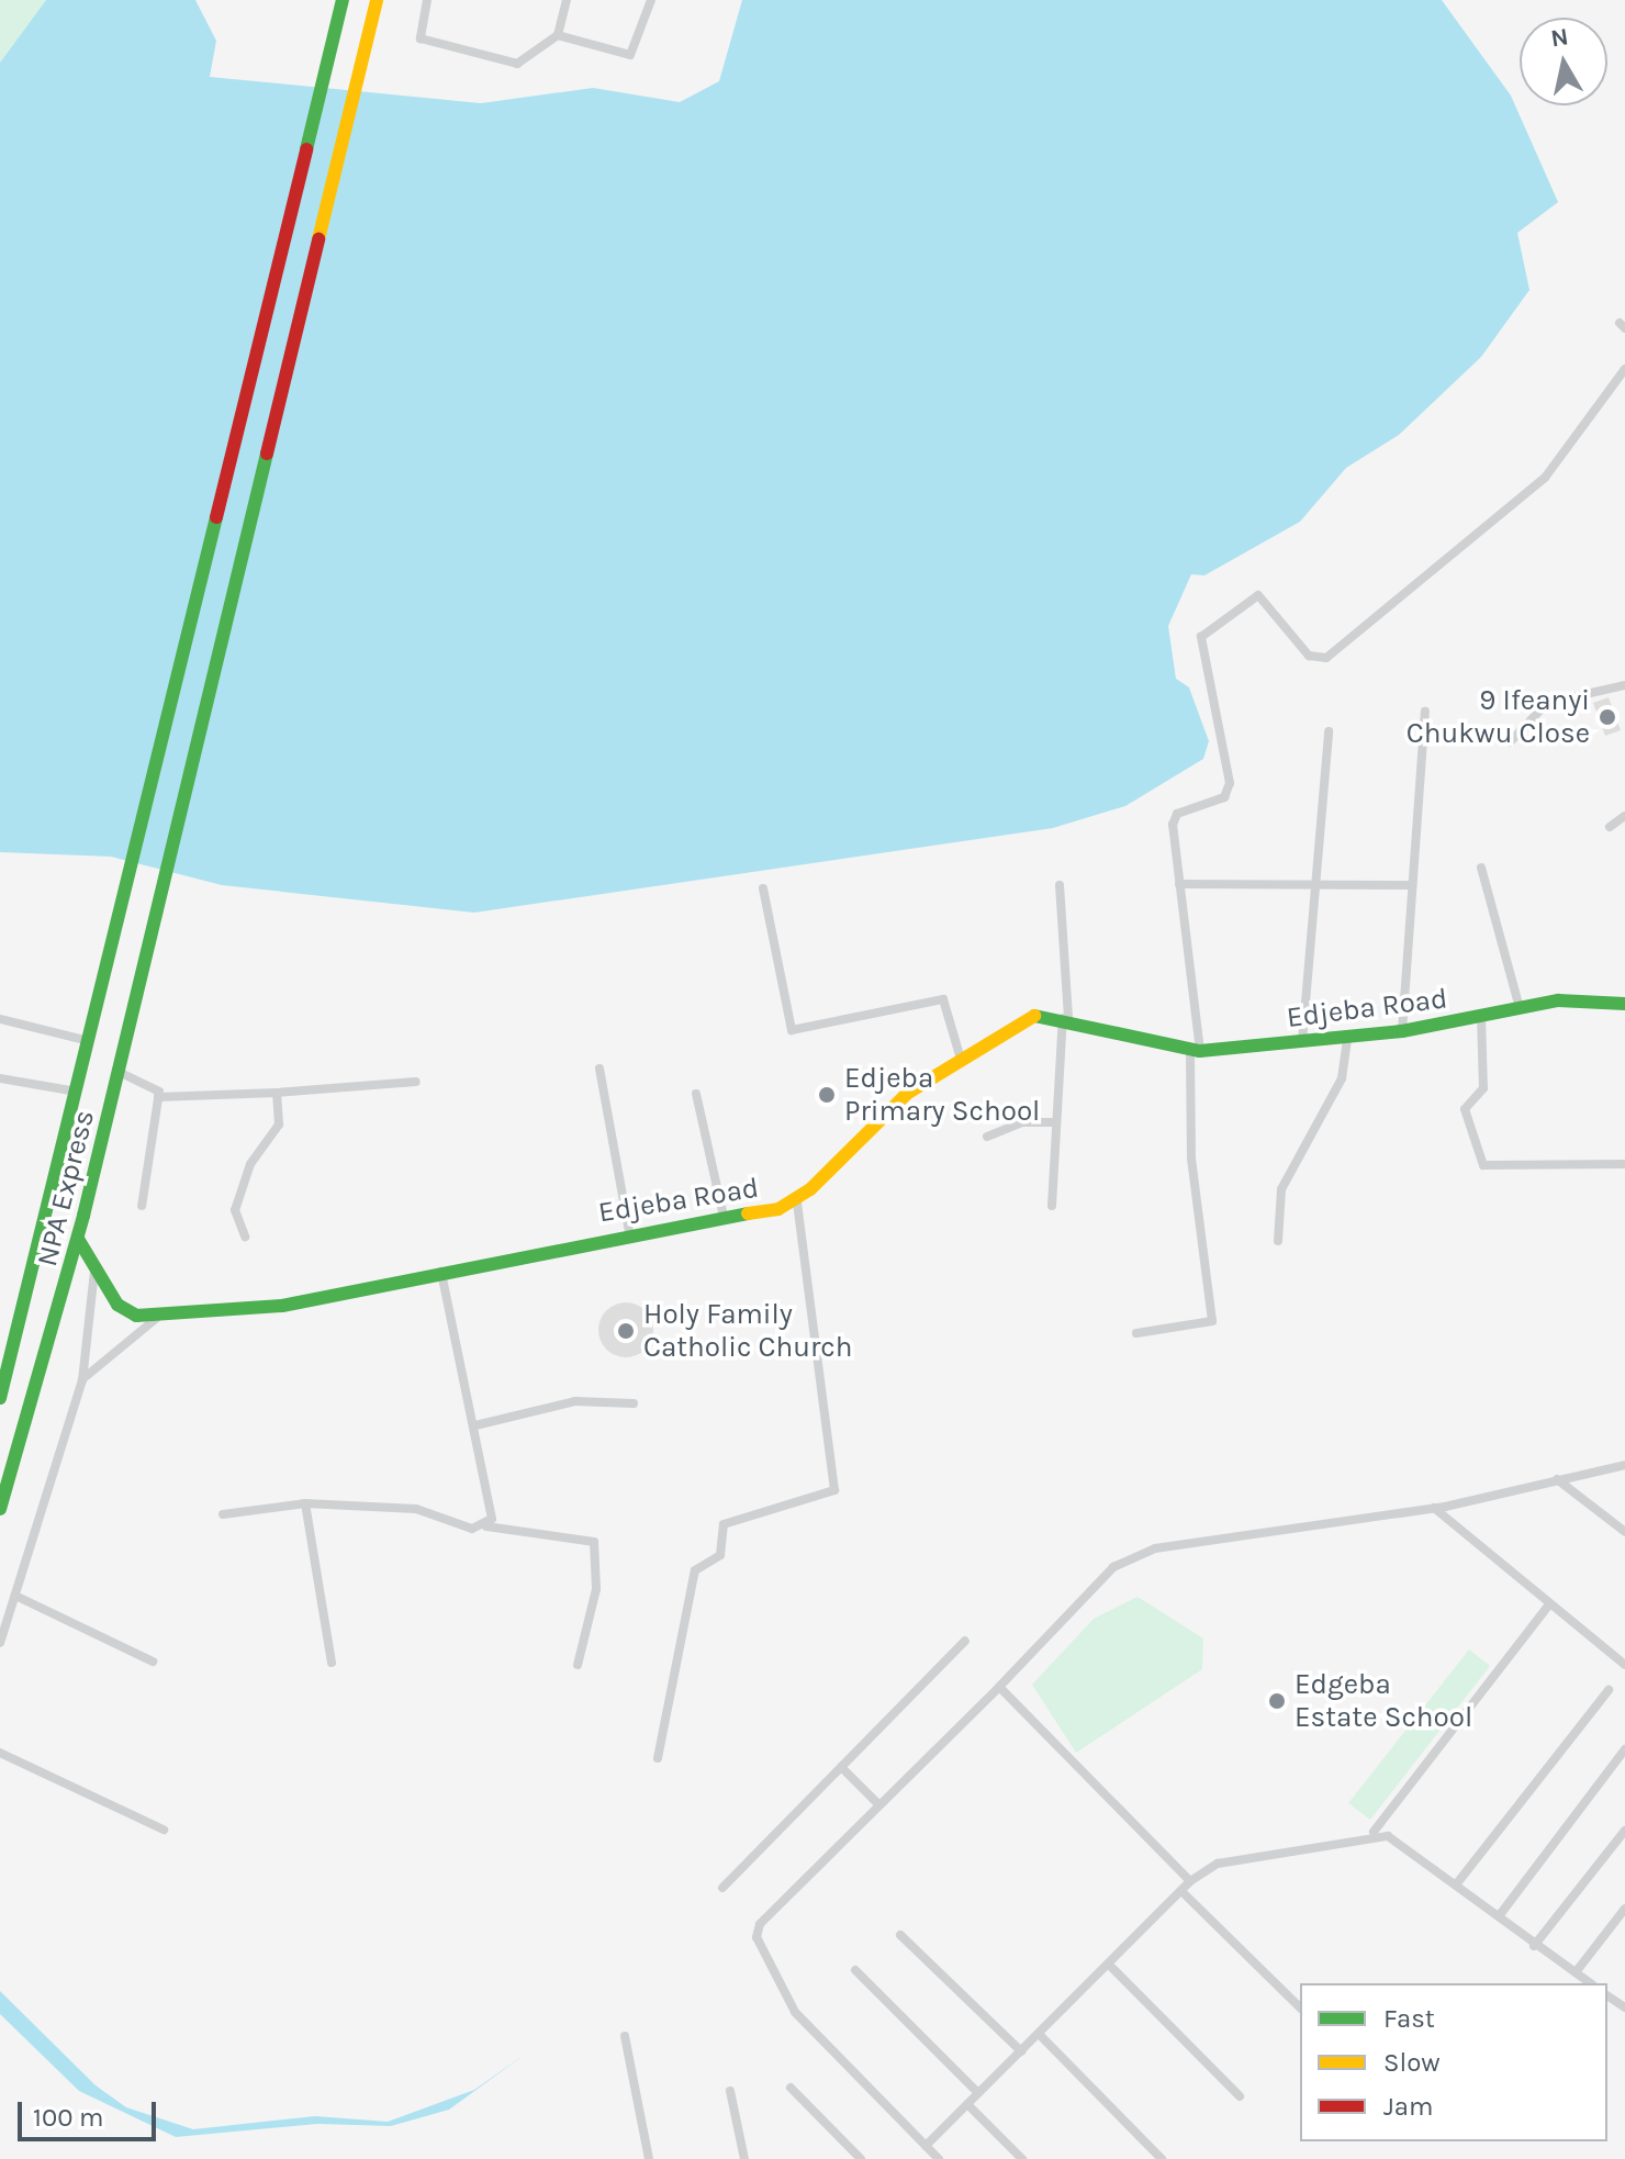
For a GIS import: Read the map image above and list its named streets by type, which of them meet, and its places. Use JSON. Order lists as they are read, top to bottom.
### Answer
{
  "streets": {
    "main road": ["Edjeba Road", "NPA Express"]
  },
  "crossings": [
    ["Edjeba Road", "NPA Express"]
  ],
  "places": [
    "9 Ifeanyi Chukwu Close",
    "Edjeba Primary School",
    "Holy Family Catholic Church",
    "Edgeba Estate School"
  ],
  "legend": ["Fast", "Slow", "Jam"],
  "scale_bar": "100 m",
  "north": "top"
}
